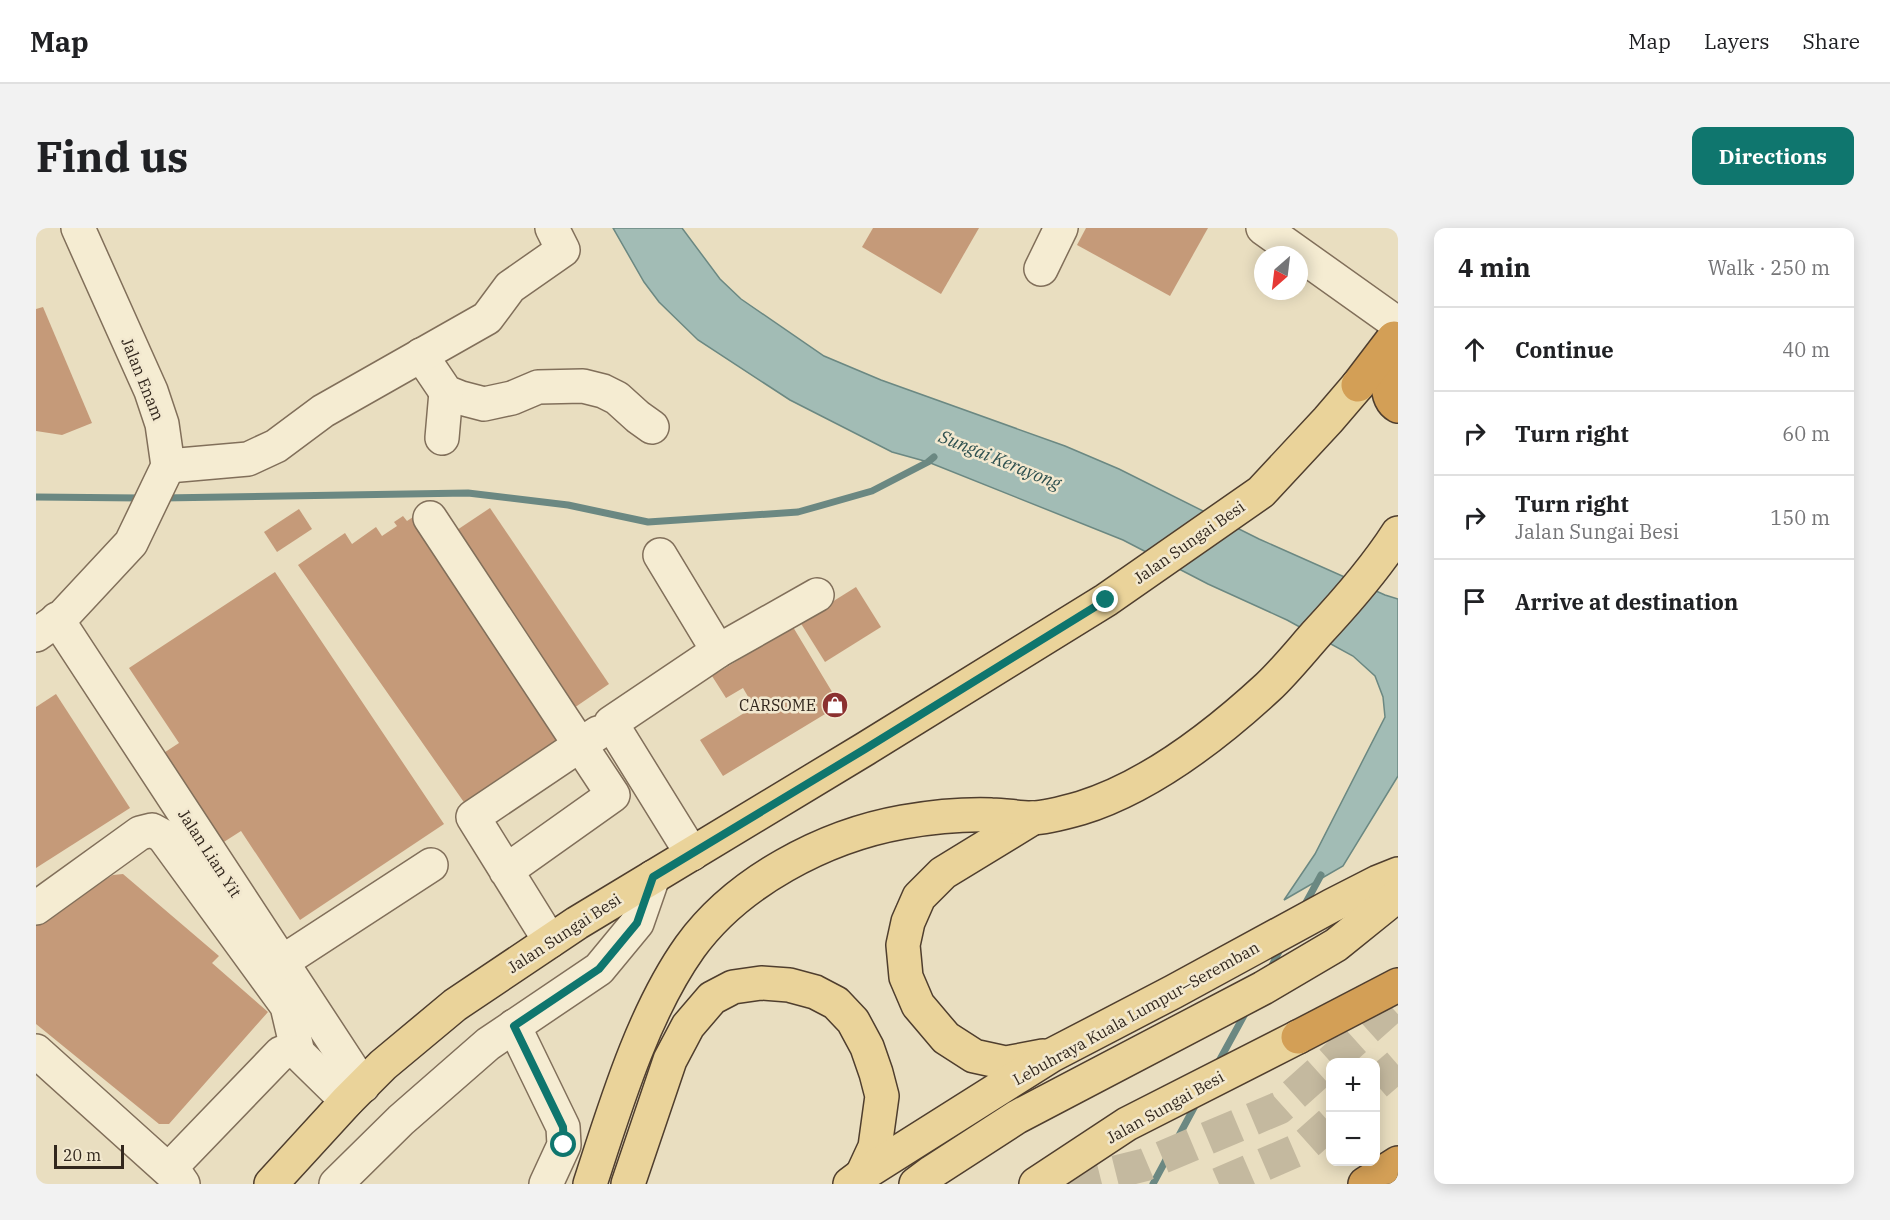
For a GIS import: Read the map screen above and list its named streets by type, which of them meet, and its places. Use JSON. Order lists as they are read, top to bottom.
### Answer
{
  "streets": {
    "highway": ["Jalan Sungai Besi"],
    "main road": ["Lebuhraya Kuala Lumpur–Seremban"],
    "street": ["Jalan Enam", "Jalan Lian Yit"]
  },
  "crossings": [
    ["Jalan Sungai Besi", "Jalan Lian Yit"]
  ],
  "water": ["Sungai Kerayong"],
  "places": {
    "shop": ["CARSOME"]
  },
  "scale_bar": "20 m",
  "north": "bottom left",
  "page": {
    "header": "Map",
    "nav": ["Map", "Layers", "Share"],
    "buttons": "Directions",
    "title": "Find us",
    "heading": ["4 min", "Walk · 250 m"],
    "list": [
      ["Continue", "40 m"],
      ["Turn right", "60 m"],
      ["Turn right", "Jalan Sungai Besi", "150 m"],
      "Arrive at destination"
    ],
    "map_buttons": ["+", "−"],
    "scale": "20 m"
  }
}
